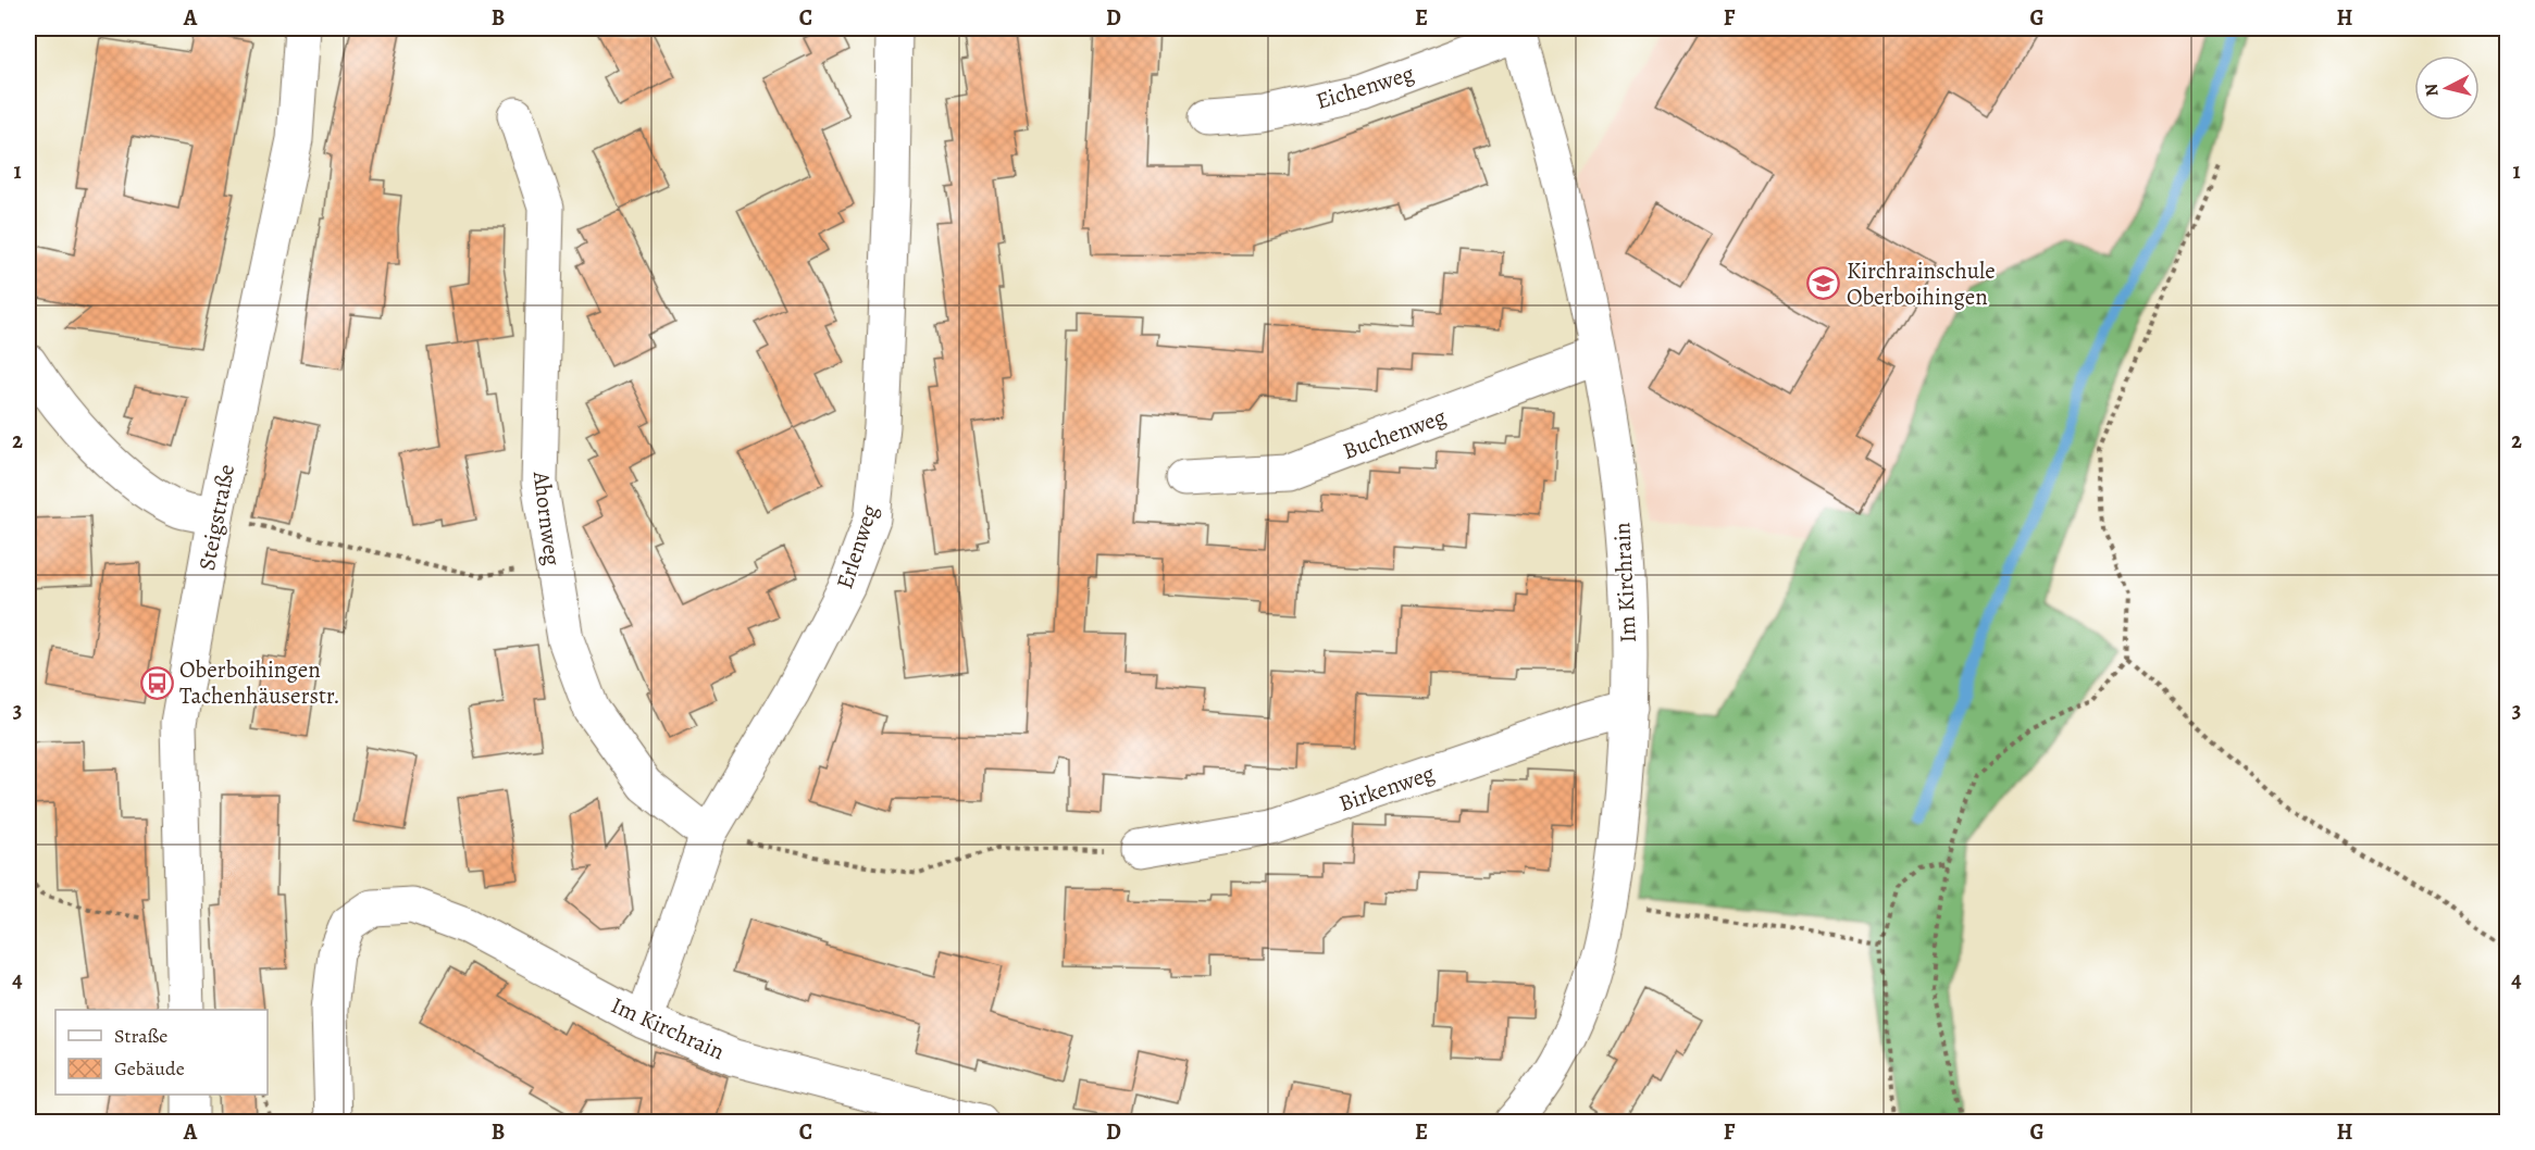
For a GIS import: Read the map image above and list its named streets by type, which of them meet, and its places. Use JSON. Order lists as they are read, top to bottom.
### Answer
{
  "streets": {
    "street": [
      "Eichenweg",
      "Buchenweg",
      "Steigstraße",
      "Ahornweg",
      "Erlenweg",
      "Im Kirchrain",
      "Birkenweg"
    ]
  },
  "crossings": [
    ["Eichenweg", "Im Kirchrain"],
    ["Buchenweg", "Im Kirchrain"],
    ["Ahornweg", "Erlenweg"],
    ["Erlenweg", "Im Kirchrain"],
    ["Im Kirchrain", "Birkenweg"]
  ],
  "places": {
    "school or university": ["Kirchrainschule Oberboihingen"],
    "bus stop": ["Oberboihingen Tachenhäuserstr."]
  },
  "legend": ["Straße", "Gebäude"],
  "north": "left",
  "grid": {
    "columns": [
      "A",
      "B",
      "C",
      "D",
      "E",
      "F",
      "G",
      "H"
    ],
    "rows": [
      "1",
      "2",
      "3",
      "4"
    ]
  }
}
